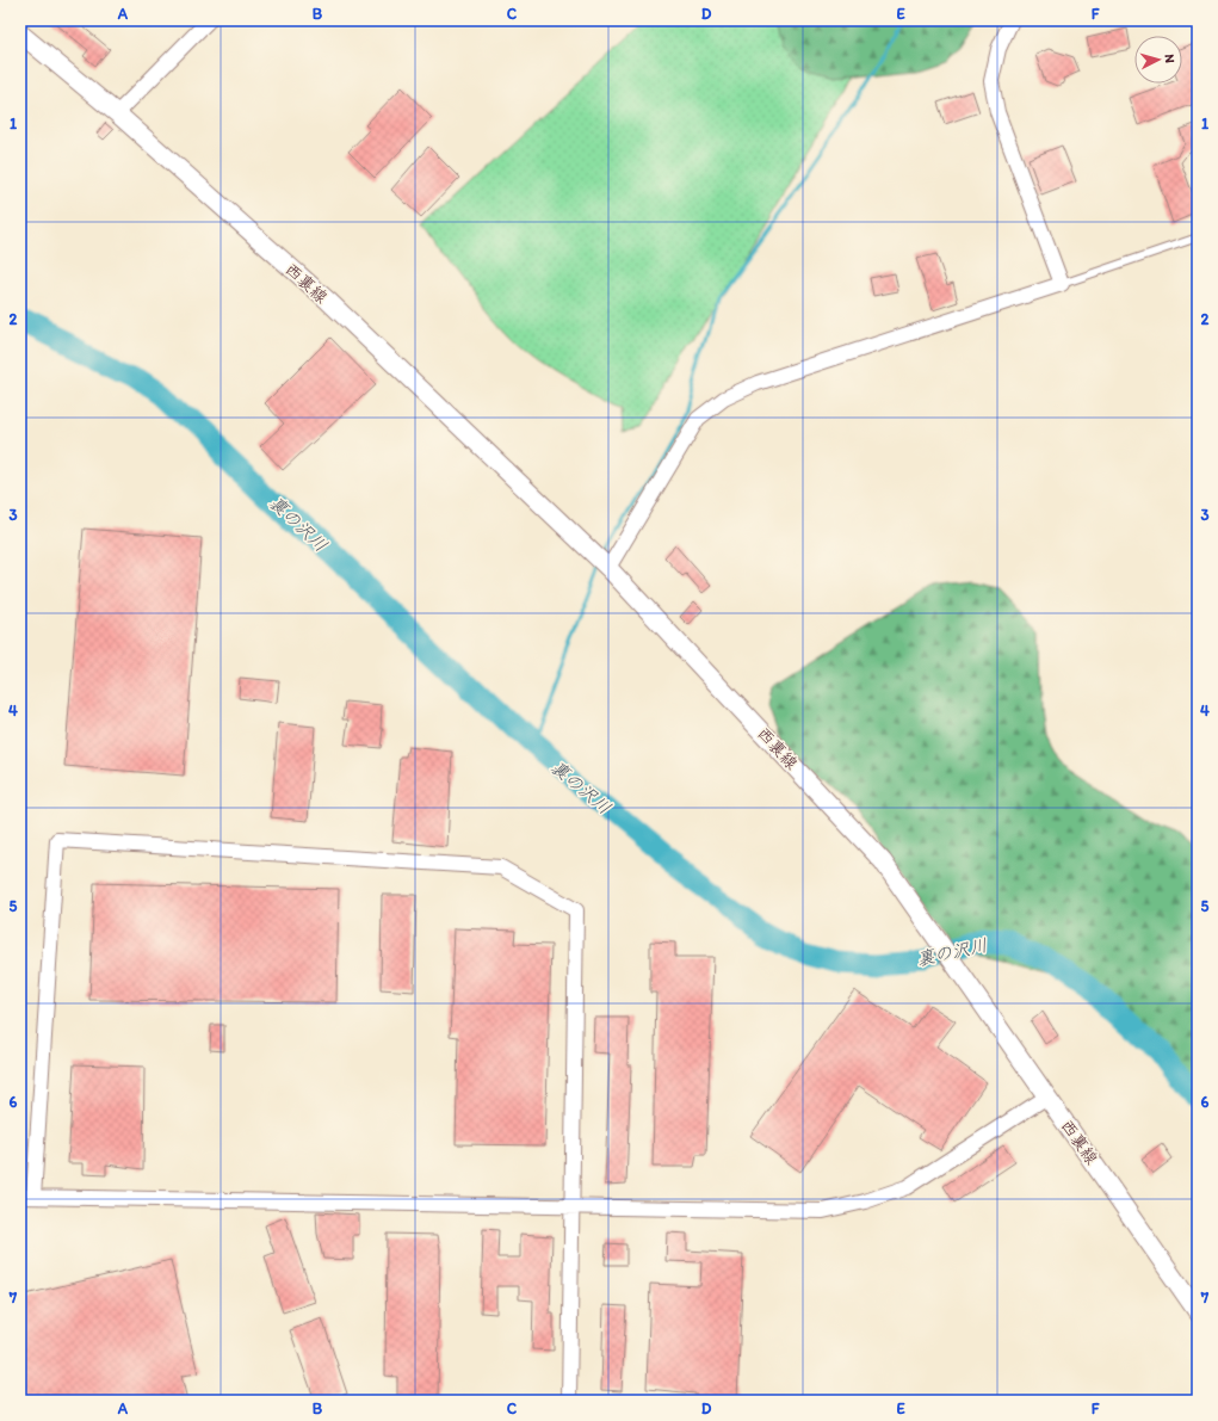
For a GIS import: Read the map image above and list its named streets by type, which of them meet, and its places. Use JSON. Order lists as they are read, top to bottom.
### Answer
{
  "streets": {
    "street": ["西裏線"]
  },
  "water": ["裏の沢川"],
  "north": "right",
  "grid": {
    "columns": [
      "A",
      "B",
      "C",
      "D",
      "E",
      "F"
    ],
    "rows": [
      "1",
      "2",
      "3",
      "4",
      "5",
      "6",
      "7"
    ]
  }
}
